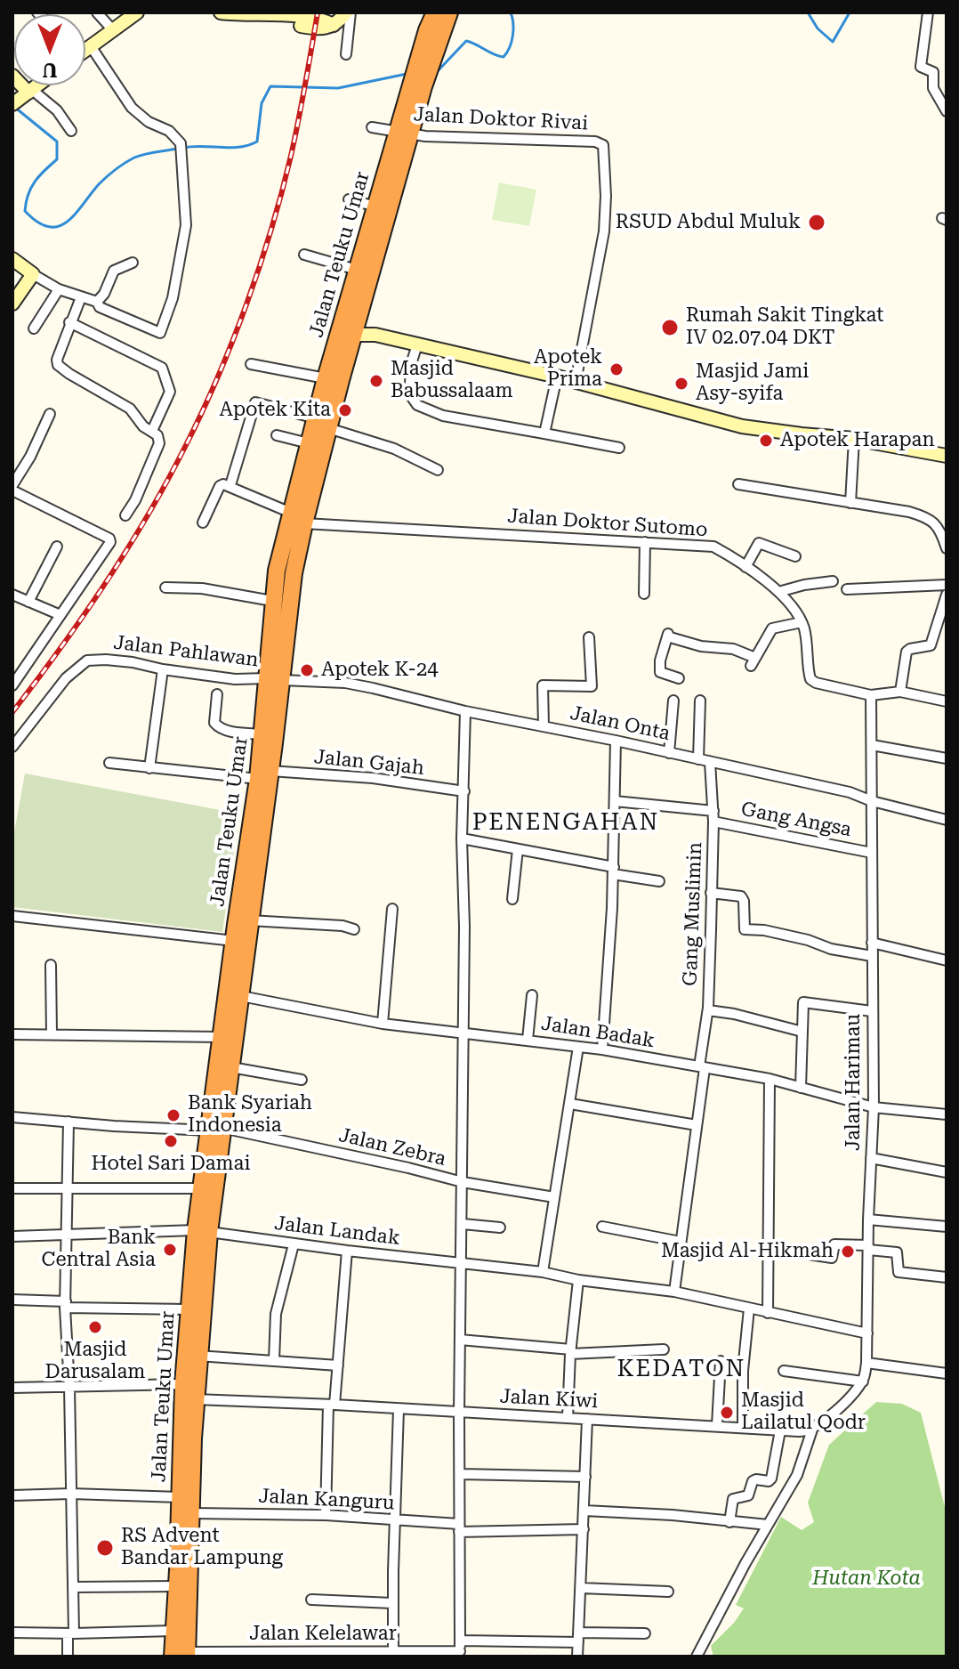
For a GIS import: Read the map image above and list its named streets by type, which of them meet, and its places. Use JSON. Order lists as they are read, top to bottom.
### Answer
{
  "streets": {
    "highway": ["Jalan Teuku Umar"],
    "street": [
      "Jalan Doktor Rivai",
      "Jalan Doktor Sutomo",
      "Jalan Pahlawan",
      "Jalan Onta",
      "Jalan Gajah",
      "Gang Angsa",
      "Gang Muslimin",
      "Jalan Badak",
      "Jalan Harimau",
      "Jalan Zebra",
      "Jalan Landak",
      "Jalan Kiwi",
      "Jalan Kanguru",
      "Jalan Kelelawar"
    ]
  },
  "crossings": [
    ["Jalan Doktor Rivai", "Jalan Teuku Umar"],
    ["Jalan Teuku Umar", "Jalan Doktor Sutomo"],
    ["Jalan Teuku Umar", "Jalan Pahlawan"],
    ["Jalan Teuku Umar", "Jalan Onta"],
    ["Jalan Teuku Umar", "Jalan Gajah"],
    ["Jalan Teuku Umar", "Jalan Badak"],
    ["Jalan Teuku Umar", "Jalan Zebra"],
    ["Jalan Teuku Umar", "Jalan Landak"],
    ["Jalan Teuku Umar", "Jalan Kiwi"],
    ["Jalan Teuku Umar", "Jalan Kanguru"],
    ["Jalan Teuku Umar", "Jalan Kelelawar"],
    ["Jalan Doktor Sutomo", "Jalan Harimau"],
    ["Jalan Pahlawan", "Jalan Onta"],
    ["Jalan Onta", "Gang Muslimin"],
    ["Jalan Onta", "Jalan Harimau"],
    ["Gang Angsa", "Gang Muslimin"],
    ["Gang Angsa", "Jalan Harimau"],
    ["Gang Muslimin", "Jalan Badak"],
    ["Gang Muslimin", "Jalan Landak"],
    ["Jalan Badak", "Jalan Harimau"],
    ["Jalan Harimau", "Jalan Landak"]
  ],
  "districts": ["PENENGAHAN", "KEDATON"],
  "parks": ["Hutan Kota"],
  "places": [
    "RSUD Abdul Muluk",
    "Rumah Sakit Tingkat IV 02.07.04 DKT",
    "Apotek Prima",
    "Masjid Babussalaam",
    "Masjid Jami Asy-syifa",
    "Apotek Kita",
    "Apotek Harapan",
    "Apotek K-24",
    "Bank Syariah Indonesia",
    "Hotel Sari Damai",
    "Bank Central Asia",
    "Masjid Al-Hikmah",
    "Masjid Darusalam",
    "Masjid Lailatul Qodr",
    "RS Advent Bandar Lampung"
  ],
  "north": "bottom"
}
